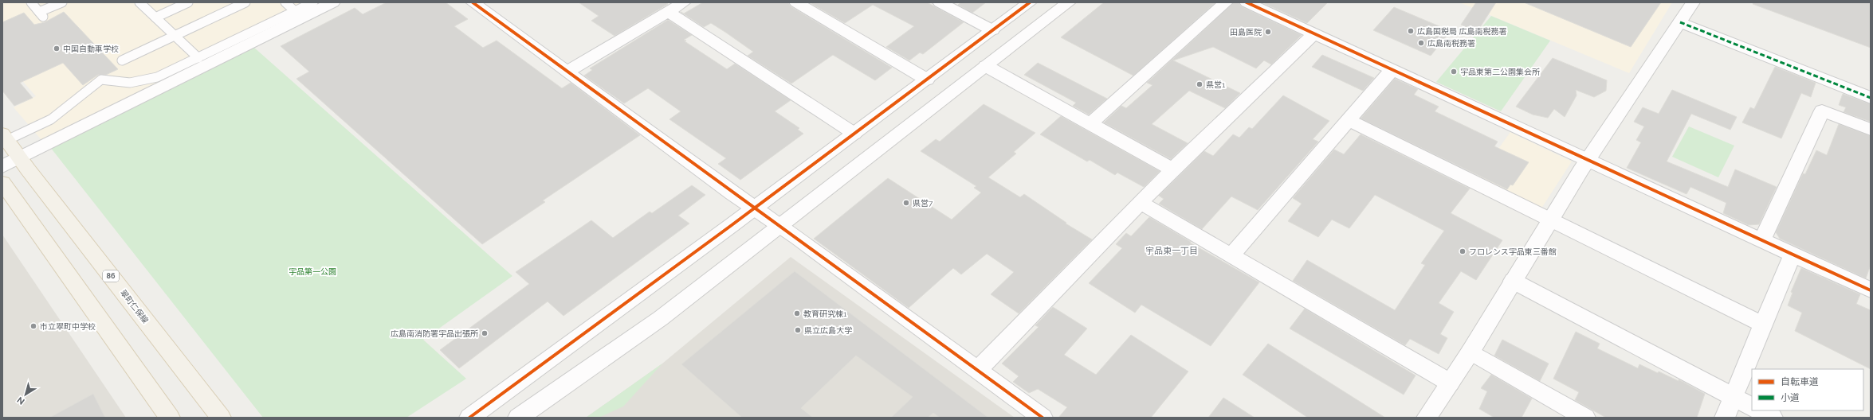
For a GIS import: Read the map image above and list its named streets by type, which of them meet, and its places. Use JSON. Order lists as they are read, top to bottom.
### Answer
{
  "streets": {
    "main road": ["86", "翠町仁保線"]
  },
  "districts": ["宇品東一丁目"],
  "parks": ["宇品第一公園"],
  "places": [
    "広島国税局 広島南税務署",
    "田島医院",
    "広島南税務署",
    "中国自動車学校",
    "宇品東第二公園集会所",
    "県営1",
    "県営7",
    "フロレンス宇品東三番館",
    "教育研究棟1",
    "市立翠町中学校",
    "県立広島大学",
    "広島南消防署宇品出張所"
  ],
  "legend": ["自転車道", "小道"],
  "north": "bottom left"
}
